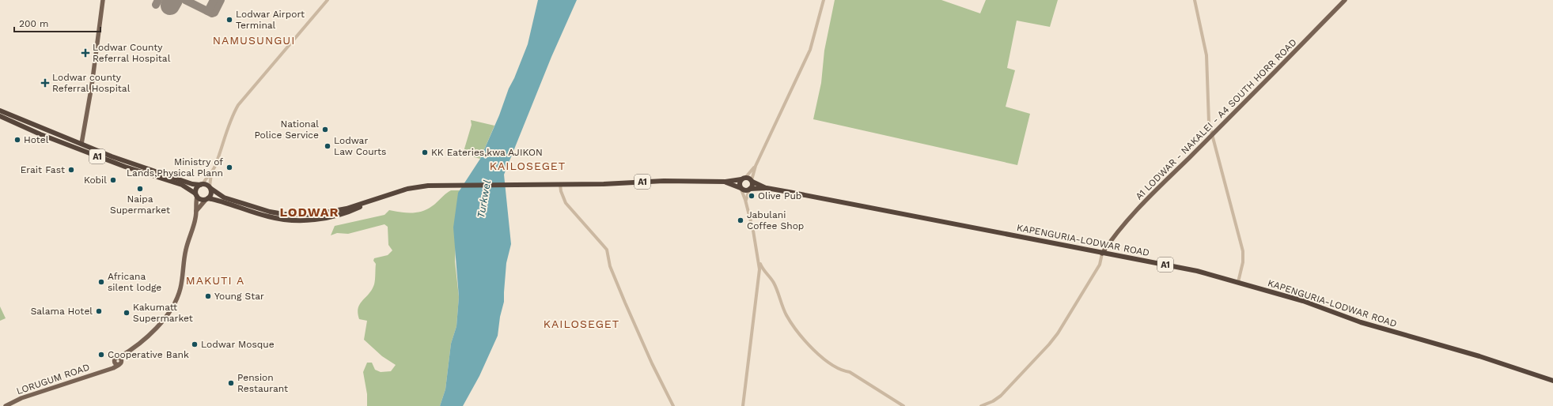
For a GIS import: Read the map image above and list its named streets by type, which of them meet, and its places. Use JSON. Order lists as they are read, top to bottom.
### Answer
{
  "streets": {
    "highway": ["A1", "KAPENGURIA-LODWAR ROAD"],
    "main road": ["A1 LODWAR - NAKALEI - A4 SOUTH HORR ROAD", "LORUGUM ROAD"]
  },
  "crossings": [
    ["A1 LODWAR - NAKALEI - A4 SOUTH HORR ROAD", "KAPENGURIA-LODWAR ROAD"],
    ["A1", "KAPENGURIA-LODWAR ROAD"]
  ],
  "districts": [
    "NAMUSUNGUI",
    "KAILOSEGET",
    "LODWAR",
    "MAKUTI A",
    "KAILOSEGET"
  ],
  "water": ["Turkwel"],
  "places": {
    "other": [
      "Lodwar Airport Terminal",
      "National Police Service",
      "Hotel",
      "Lodwar Law Courts",
      "KK Eateries,kwa AJIKON",
      "Ministry of Lands,Physical Plann",
      "Erait Fast",
      "Kobil",
      "Naipa Supermarket",
      "Olive Pub",
      "Jabulani Coffee Shop",
      "Africana silent lodge",
      "Young Star",
      "Salama Hotel",
      "Kakumatt Supermarket",
      "Lodwar Mosque",
      "Cooperative Bank",
      "Pension Restaurant"
    ],
    "health": ["Lodwar County Referral Hospital", "Lodwar county Referral Hospital"]
  },
  "scale_bar": "200 m"
}
